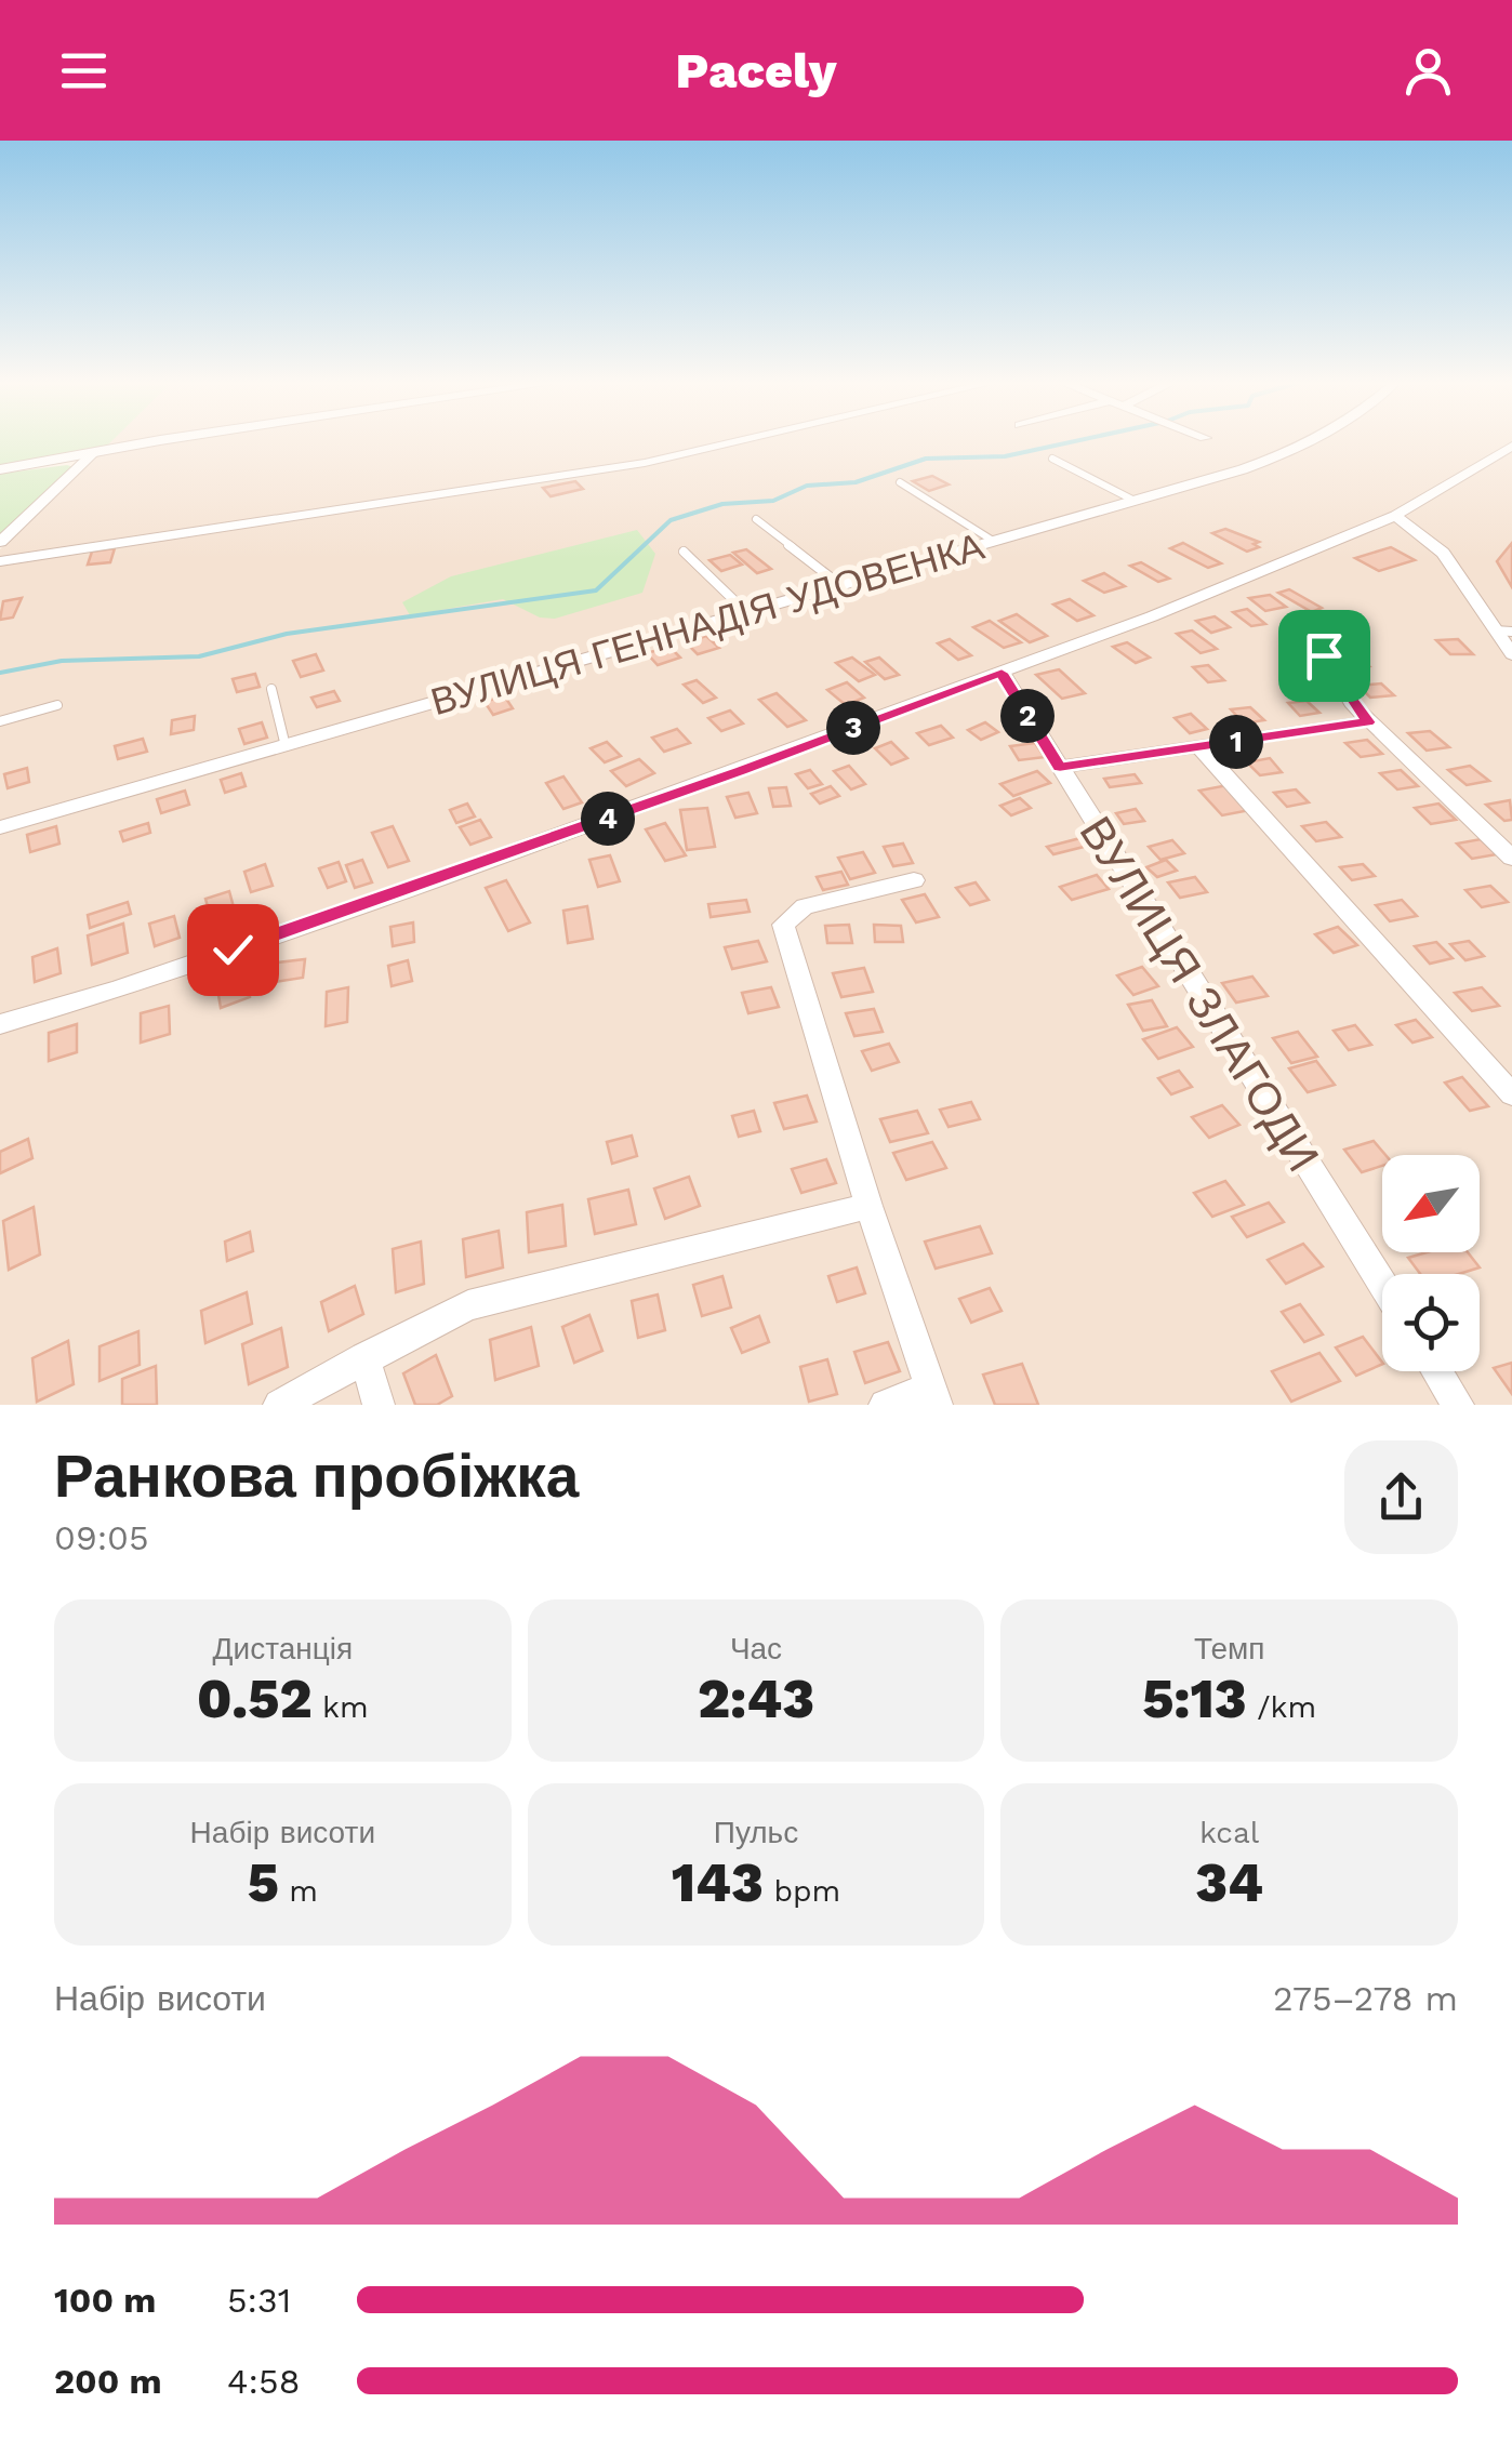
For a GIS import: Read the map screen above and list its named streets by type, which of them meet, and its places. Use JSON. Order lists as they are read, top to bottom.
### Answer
{
  "streets": {
    "street": ["ВУЛИЦЯ ГЕННАДІЯ УДОВЕНКА", "ВУЛИЦЯ ЗЛАГОДИ"]
  },
  "north": "bottom left",
  "page": {
    "header": "Pacely",
    "pins": [
      "2",
      "3",
      "1",
      "4"
    ],
    "heading": ["Ранкова пробіжка", "09:05"],
    "stats": [
      ["Дистанція", "0.52 km"],
      ["Час", "2:43"],
      ["Темп", "5:13 /km"],
      ["Набір висоти", "5 m"],
      ["Пульс", "143 bpm"],
      ["kcal", "34"]
    ],
    "chart": ["Набір висоти", "275–278 m"],
    "list": [
      {
        "name": "100 m",
        "note": "5:31"
      },
      {
        "name": "200 m",
        "note": "4:58"
      }
    ]
  }
}
